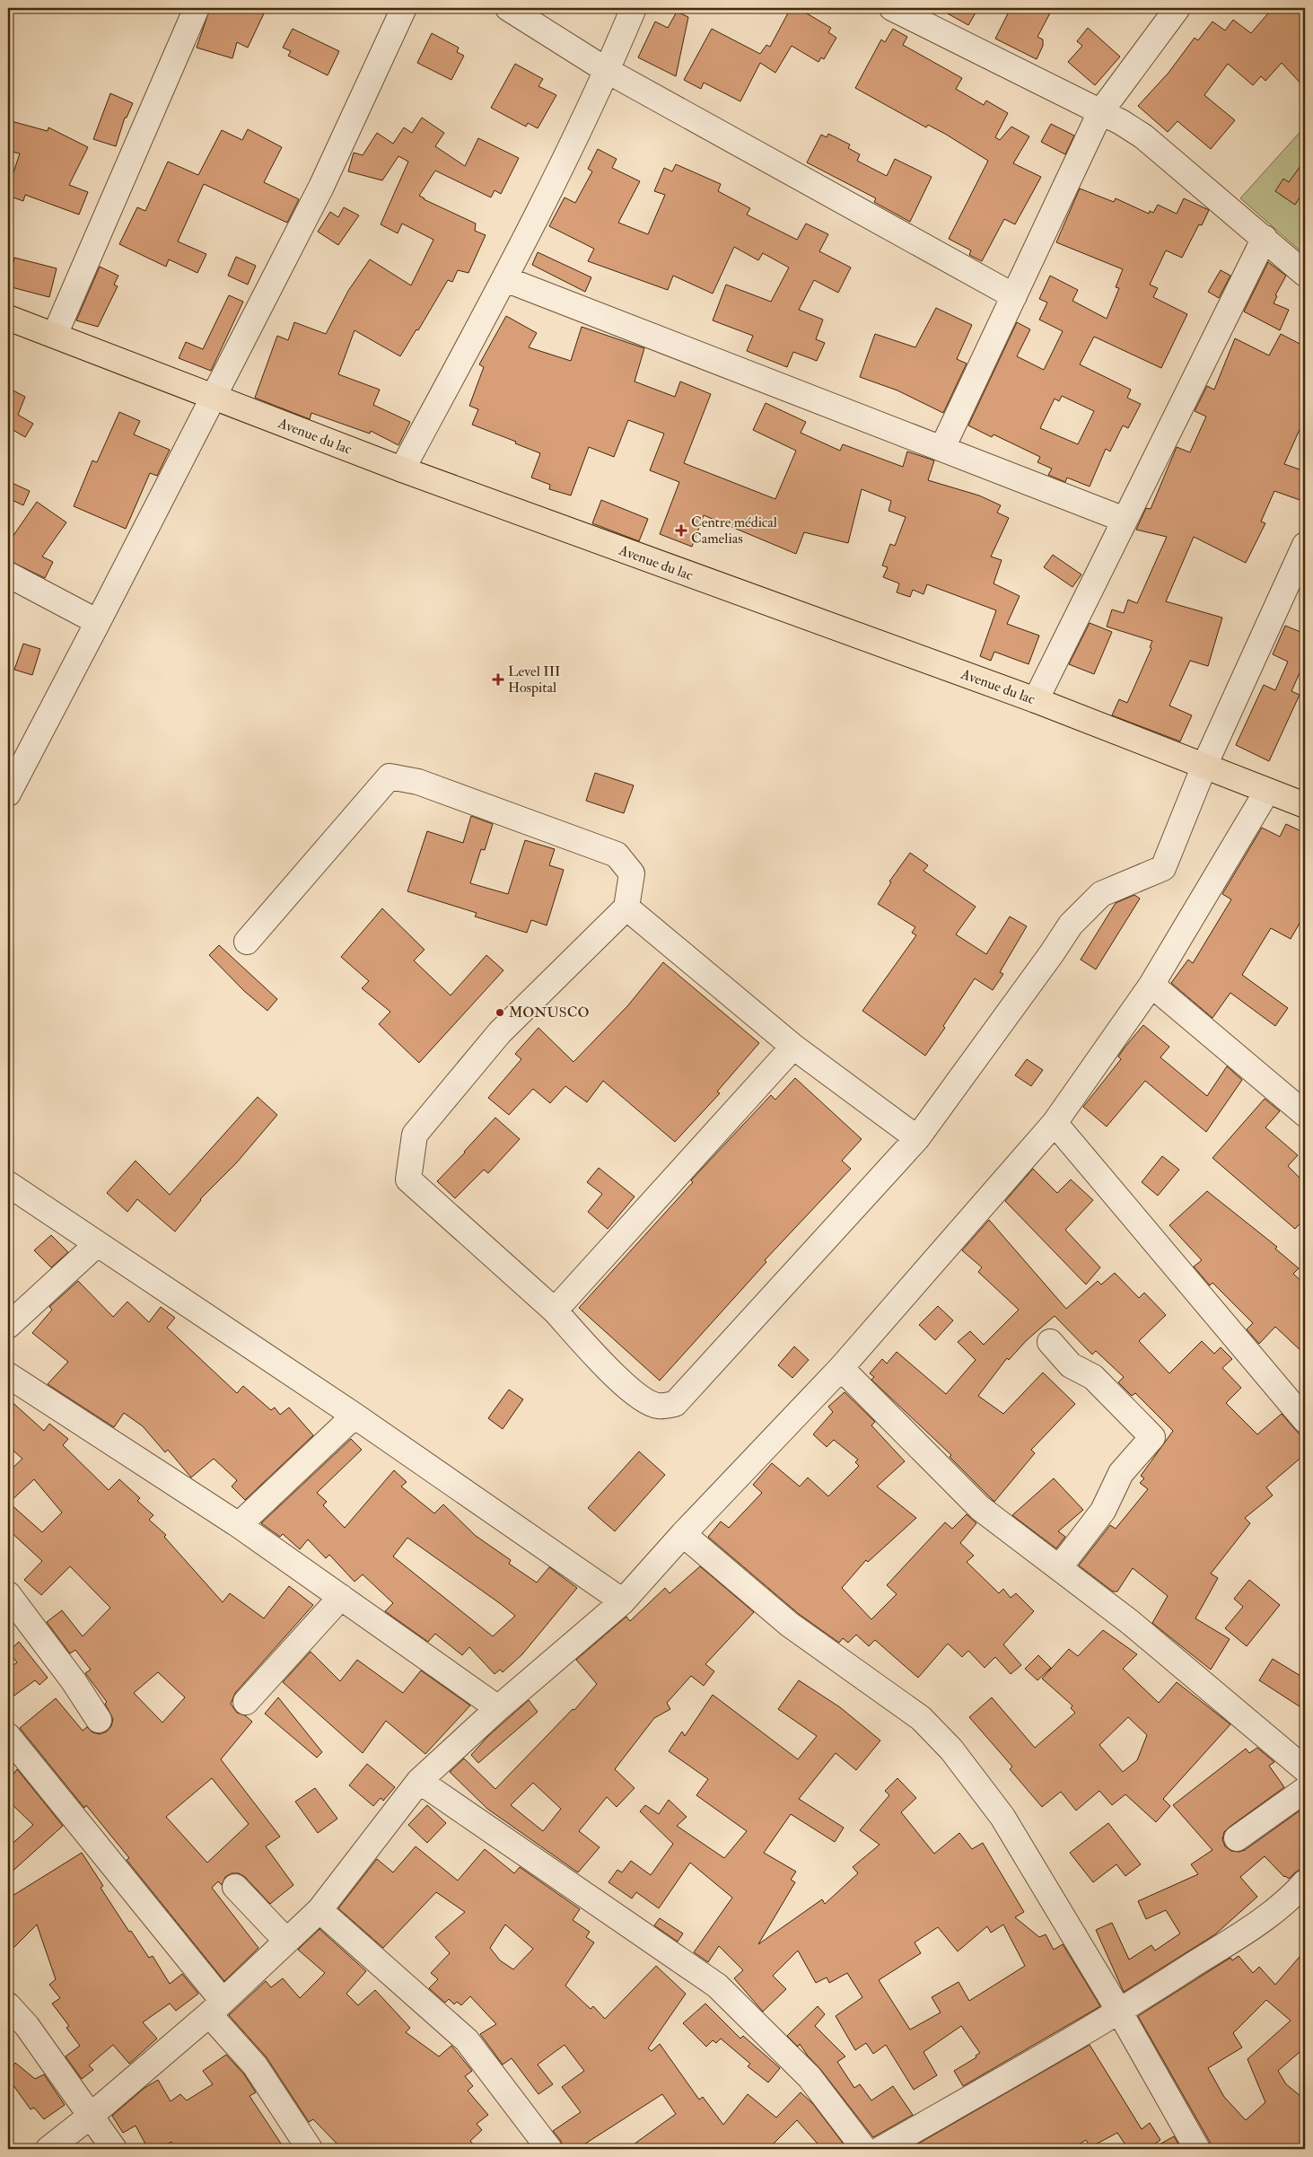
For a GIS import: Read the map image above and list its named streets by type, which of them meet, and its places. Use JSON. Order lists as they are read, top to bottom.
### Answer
{
  "streets": {
    "main road": ["Avenue du lac"]
  },
  "places": {
    "health": ["Centre médical Camelias", "Level III Hospital"],
    "other": ["MONUSCO"]
  }
}
